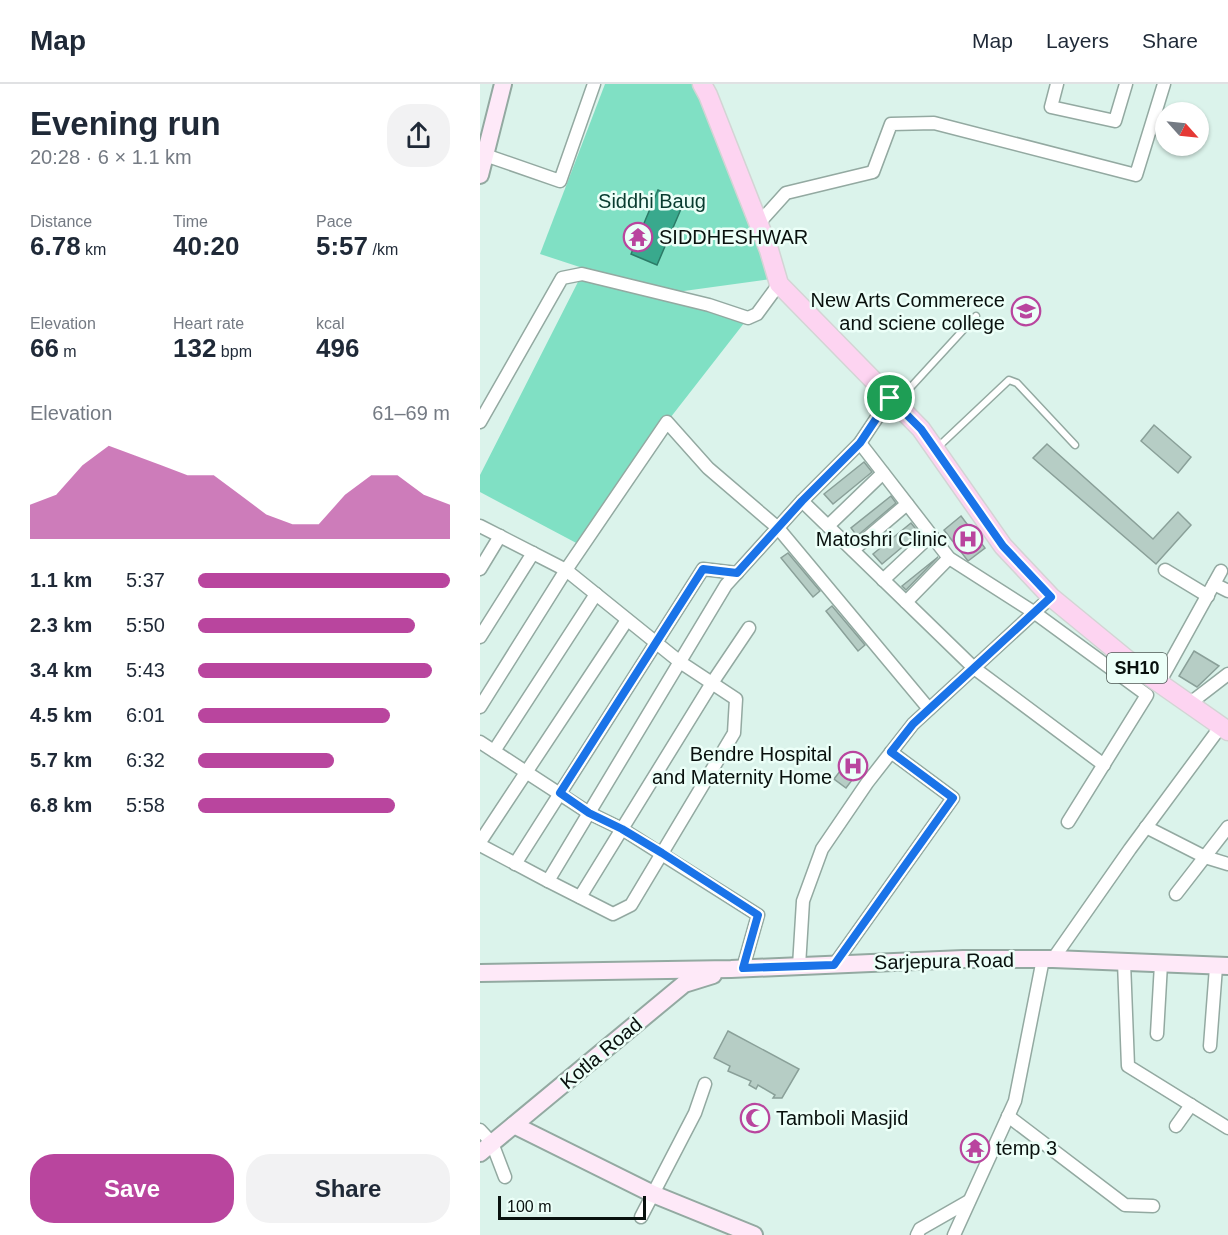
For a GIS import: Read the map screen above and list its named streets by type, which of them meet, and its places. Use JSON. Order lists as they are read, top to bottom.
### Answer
{
  "streets": {
    "main road": ["SH10"],
    "street": ["Sarjepura Road", "Kotla Road"]
  },
  "crossings": [
    ["Sarjepura Road", "Kotla Road"]
  ],
  "parks": ["Siddhi Baug"],
  "places": {
    "temple": ["SIDDHESHWAR", "temp 3"],
    "school or university": ["New Arts Commerece and sciene college"],
    "hospital": ["Matoshri Clinic", "Bendre Hospital and Maternity Home"],
    "mosque": ["Tamboli Masjid"]
  },
  "scale_bar": "100 m",
  "north": "bottom right",
  "page": {
    "header": "Map",
    "nav": ["Map", "Layers", "Share"],
    "heading": ["Evening run", "20:28 · 6 × 1.1 km"],
    "stats": [
      ["Distance", "6.78 km"],
      ["Time", "40:20"],
      ["Pace", "5:57 /km"],
      ["Elevation", "66 m"],
      ["Heart rate", "132 bpm"],
      ["kcal", "496"]
    ],
    "chart": ["Elevation", "61–69 m"],
    "list": [
      {
        "name": "1.1 km",
        "note": "5:37"
      },
      {
        "name": "2.3 km",
        "note": "5:50"
      },
      {
        "name": "3.4 km",
        "note": "5:43"
      },
      {
        "name": "4.5 km",
        "note": "6:01"
      },
      {
        "name": "5.7 km",
        "note": "6:32"
      },
      {
        "name": "6.8 km",
        "note": "5:58"
      }
    ],
    "buttons": ["Save", "Share"],
    "scale": "100 m"
  }
}
